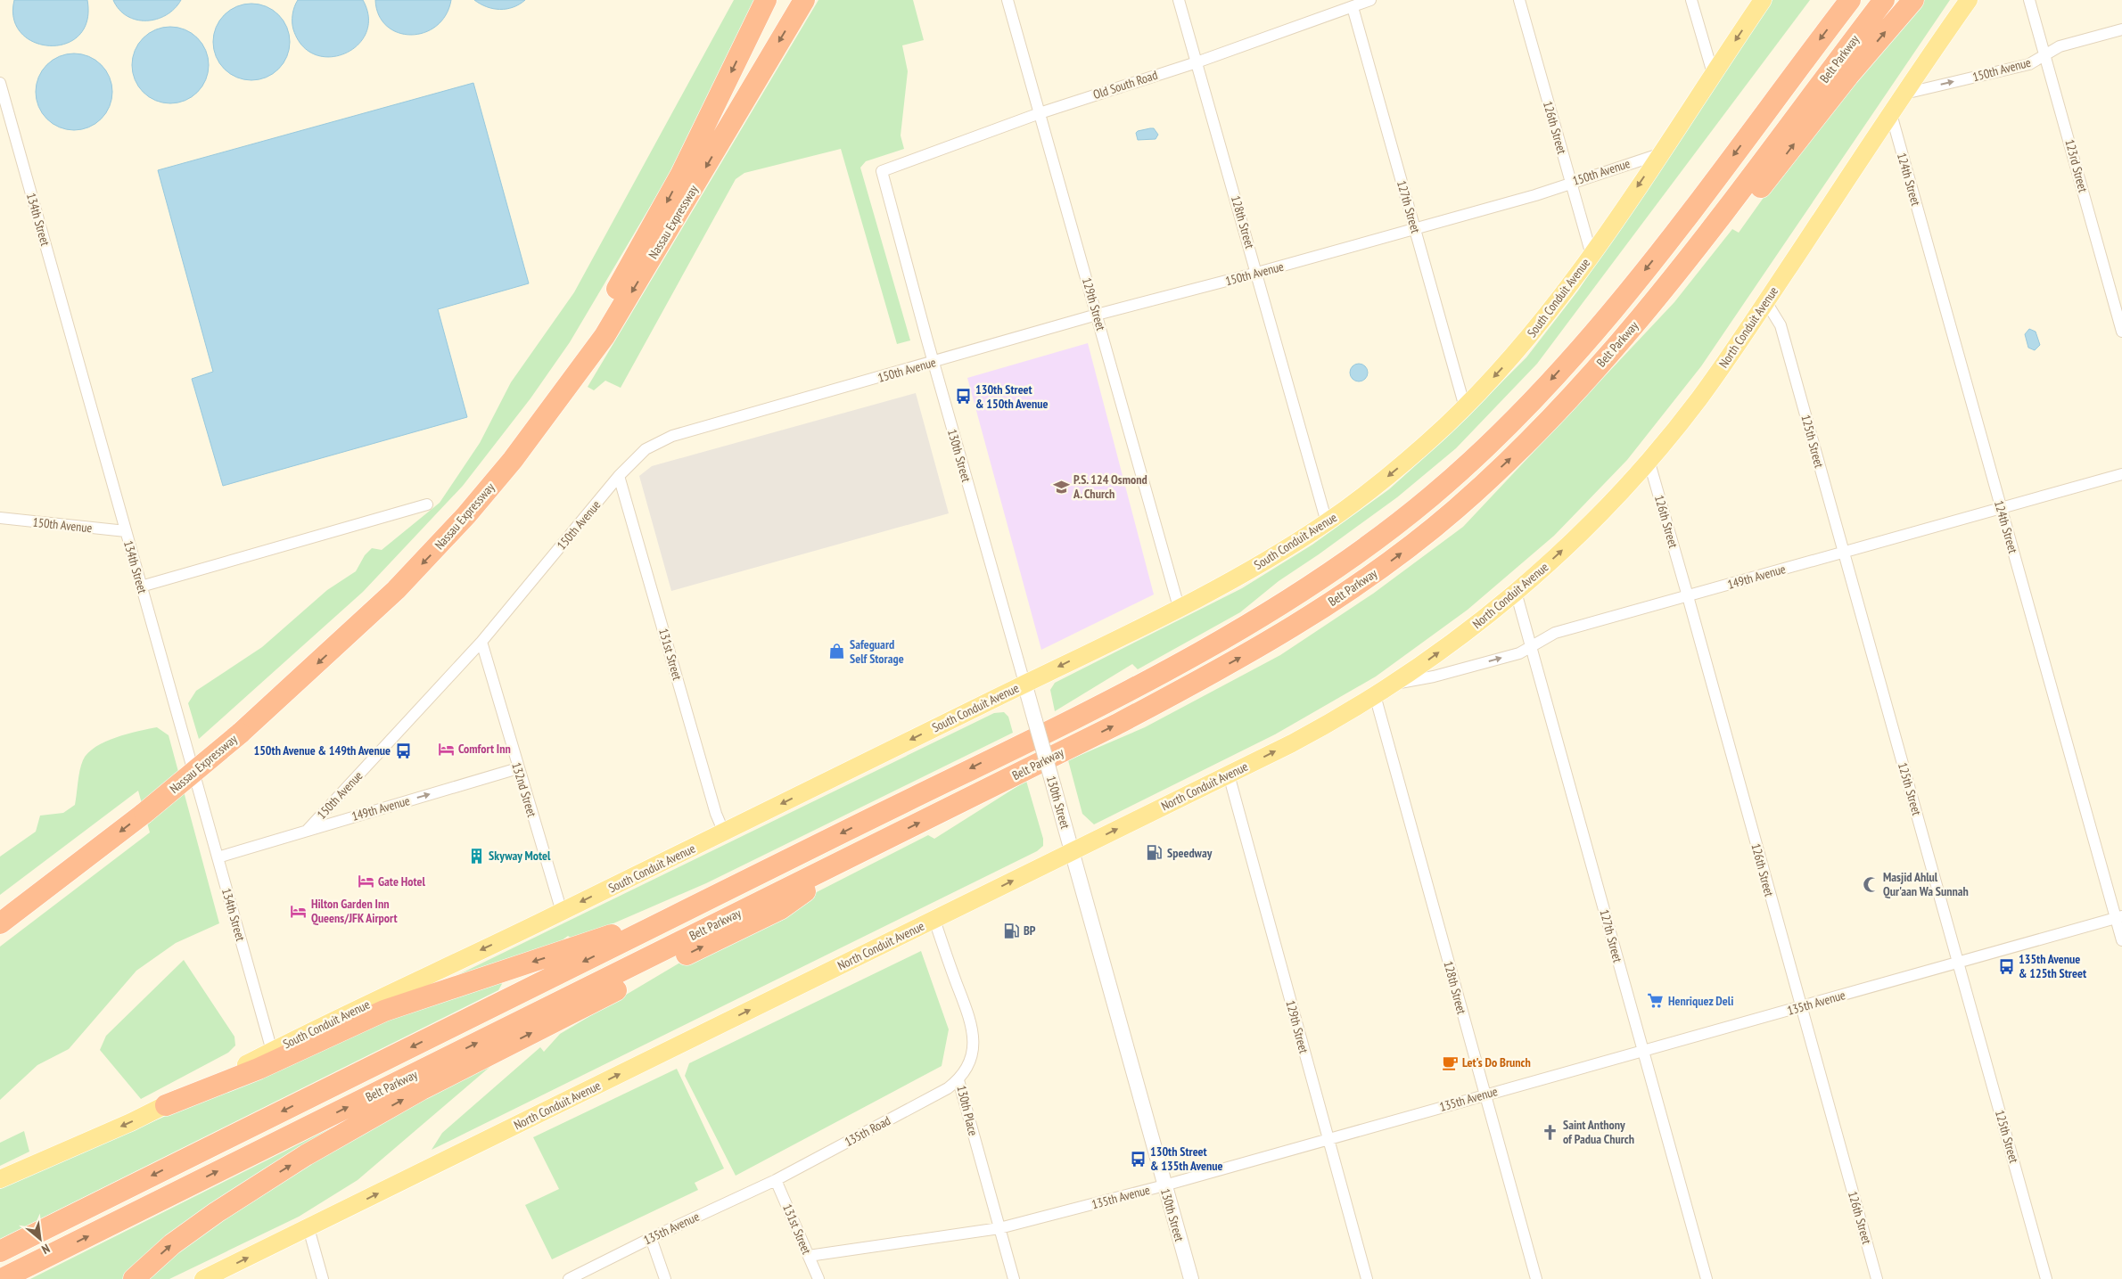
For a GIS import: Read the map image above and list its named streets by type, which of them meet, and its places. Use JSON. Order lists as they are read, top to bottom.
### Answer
{
  "streets": {
    "highway": ["Belt Parkway", "Nassau Expressway"],
    "main road": ["South Conduit Avenue", "North Conduit Avenue"],
    "street": [
      "150th Avenue",
      "Old South Road",
      "126th Street",
      "123rd Street",
      "124th Street",
      "127th Street",
      "134th Street",
      "128th Street",
      "129th Street",
      "125th Street",
      "130th Street",
      "149th Avenue",
      "131st Street",
      "132nd Street",
      "135th Avenue",
      "130th Place",
      "135th Road"
    ]
  },
  "crossings": [
    ["150th Avenue", "126th Street"],
    ["150th Avenue", "123rd Street"],
    ["150th Avenue", "127th Street"],
    ["150th Avenue", "134th Street"],
    ["150th Avenue", "128th Street"],
    ["150th Avenue", "South Conduit Avenue"],
    ["150th Avenue", "129th Street"],
    ["150th Avenue", "North Conduit Avenue"],
    ["150th Avenue", "130th Street"],
    ["150th Avenue", "149th Avenue"],
    ["150th Avenue", "131st Street"],
    ["150th Avenue", "132nd Street"],
    ["Old South Road", "127th Street"],
    ["Old South Road", "128th Street"],
    ["Old South Road", "129th Street"],
    ["Old South Road", "130th Street"],
    ["126th Street", "South Conduit Avenue"],
    ["126th Street", "North Conduit Avenue"],
    ["126th Street", "149th Avenue"],
    ["126th Street", "135th Avenue"],
    ["124th Street", "North Conduit Avenue"],
    ["124th Street", "149th Avenue"],
    ["124th Street", "135th Avenue"],
    ["127th Street", "South Conduit Avenue"],
    ["127th Street", "North Conduit Avenue"],
    ["127th Street", "149th Avenue"],
    ["127th Street", "135th Avenue"],
    ["134th Street", "South Conduit Avenue"],
    ["134th Street", "149th Avenue"],
    ["128th Street", "South Conduit Avenue"],
    ["128th Street", "North Conduit Avenue"],
    ["128th Street", "135th Avenue"],
    ["South Conduit Avenue", "129th Street"],
    ["South Conduit Avenue", "130th Street"],
    ["South Conduit Avenue", "131st Street"],
    ["South Conduit Avenue", "132nd Street"],
    ["129th Street", "North Conduit Avenue"],
    ["129th Street", "135th Avenue"],
    ["North Conduit Avenue", "125th Street"],
    ["North Conduit Avenue", "130th Street"],
    ["North Conduit Avenue", "149th Avenue"],
    ["North Conduit Avenue", "130th Place"],
    ["125th Street", "149th Avenue"],
    ["125th Street", "135th Avenue"],
    ["130th Street", "135th Avenue"],
    ["149th Avenue", "132nd Street"],
    ["131st Street", "135th Avenue"],
    ["131st Street", "135th Road"],
    ["135th Avenue", "130th Place"],
    ["135th Avenue", "135th Road"],
    ["130th Place", "135th Road"]
  ],
  "one_way": ["South Conduit Avenue", "North Conduit Avenue"],
  "places": {
    "bus stop": [
      "130th Street & 150th Avenue",
      "150th Avenue & 149th Avenue",
      "135th Avenue & 125th Street",
      "130th Street & 135th Avenue"
    ],
    "school or university": ["P.S. 124 Osmond A. Church"],
    "shop": ["Safeguard Self Storage"],
    "hotel": ["Comfort Inn", "Gate Hotel", "Hilton Garden Inn Queens/JFK Airport"],
    "fuel station": ["Speedway", "BP"],
    "building": ["Skyway Motel"],
    "mosque": ["Masjid Ahlul Qur'aan Wa Sunnah"],
    "supermarket": ["Henriquez Deli"],
    "cafe": ["Let's Do Brunch"],
    "church": ["Saint Anthony of Padua Church"]
  },
  "north": "bottom right"
}
